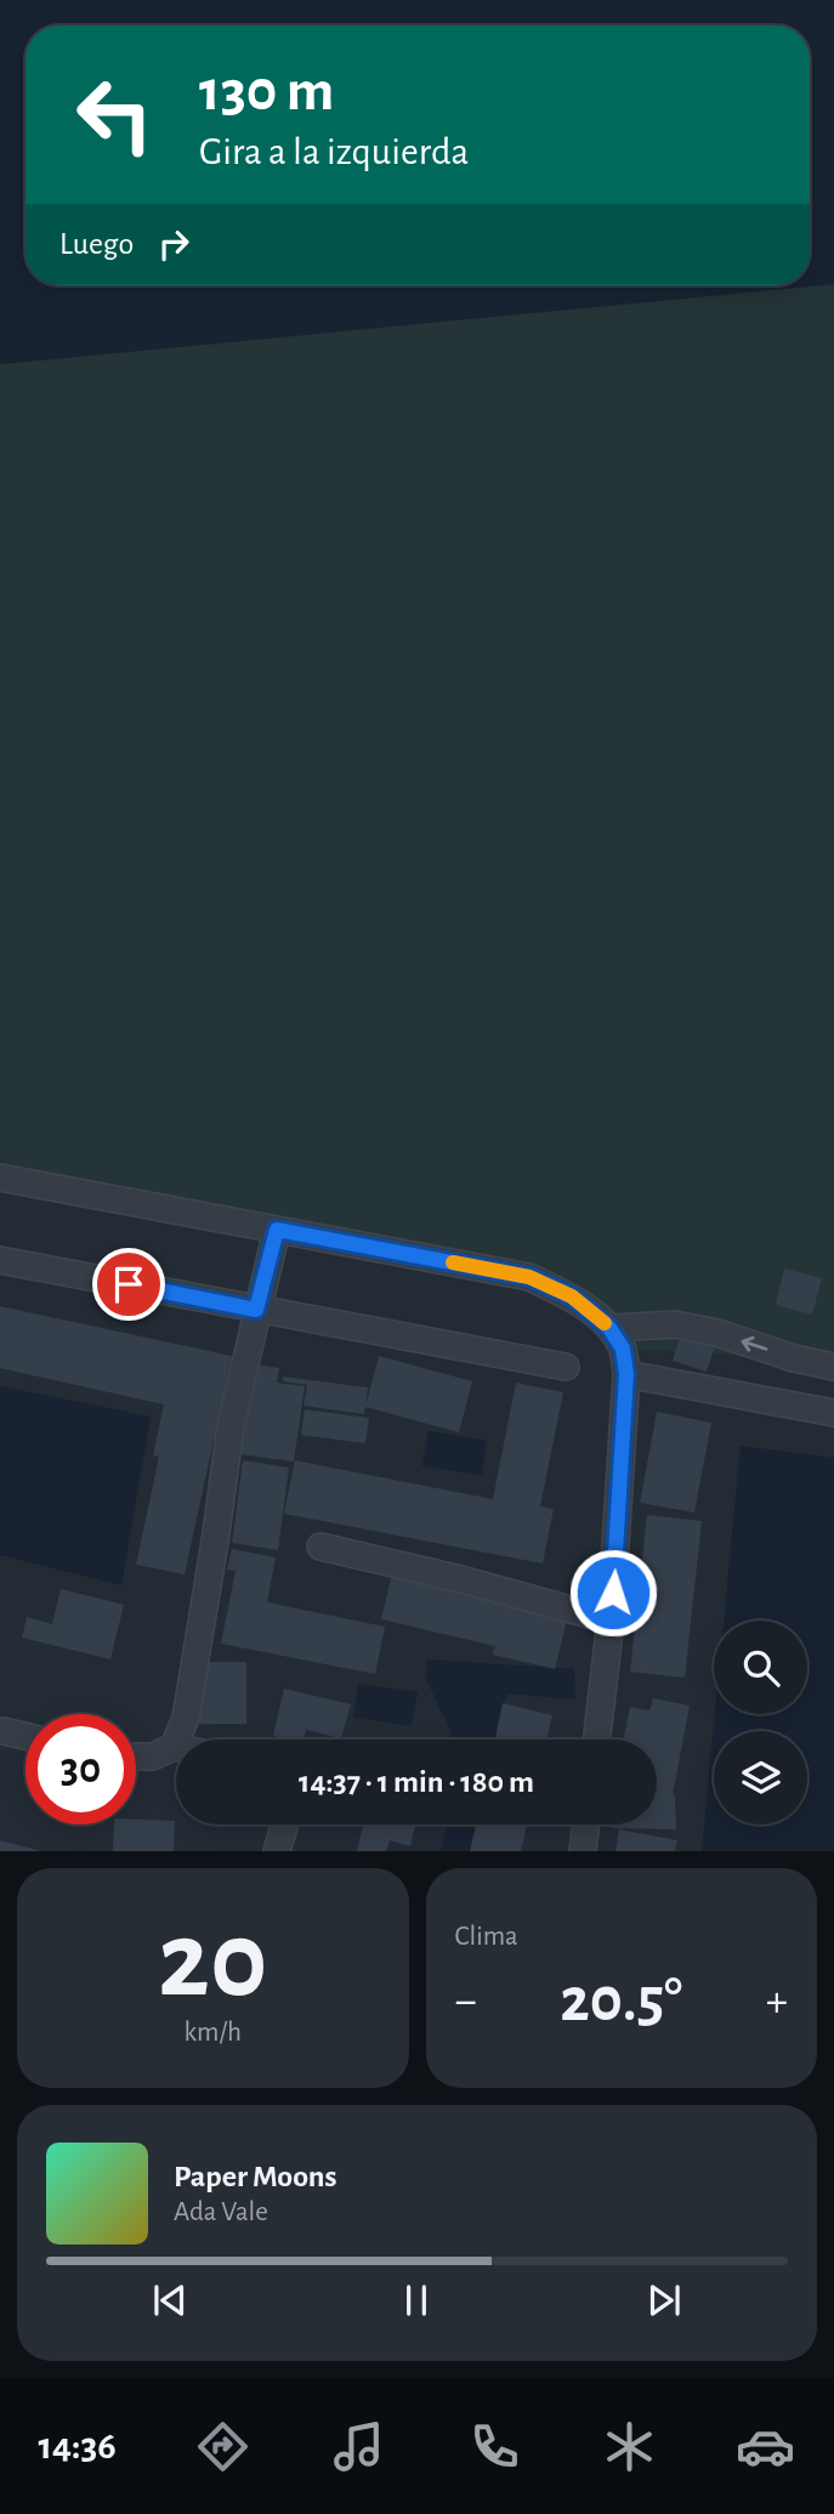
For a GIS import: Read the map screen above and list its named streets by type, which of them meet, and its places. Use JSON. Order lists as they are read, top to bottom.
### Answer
{
  "page": {
    "turn": ["130 m", "Gira a la izquierda"],
    "then": "Luego",
    "limit": "30",
    "trip": "14:37 · 1 min · 180 m",
    "tile": [
      ["20", "km/h"],
      "Clima"
    ],
    "heat": ["−", "20.5°", "+"],
    "song": ["Paper Moons", "Ada Vale"],
    "tabs": "14:36"
  }
}
